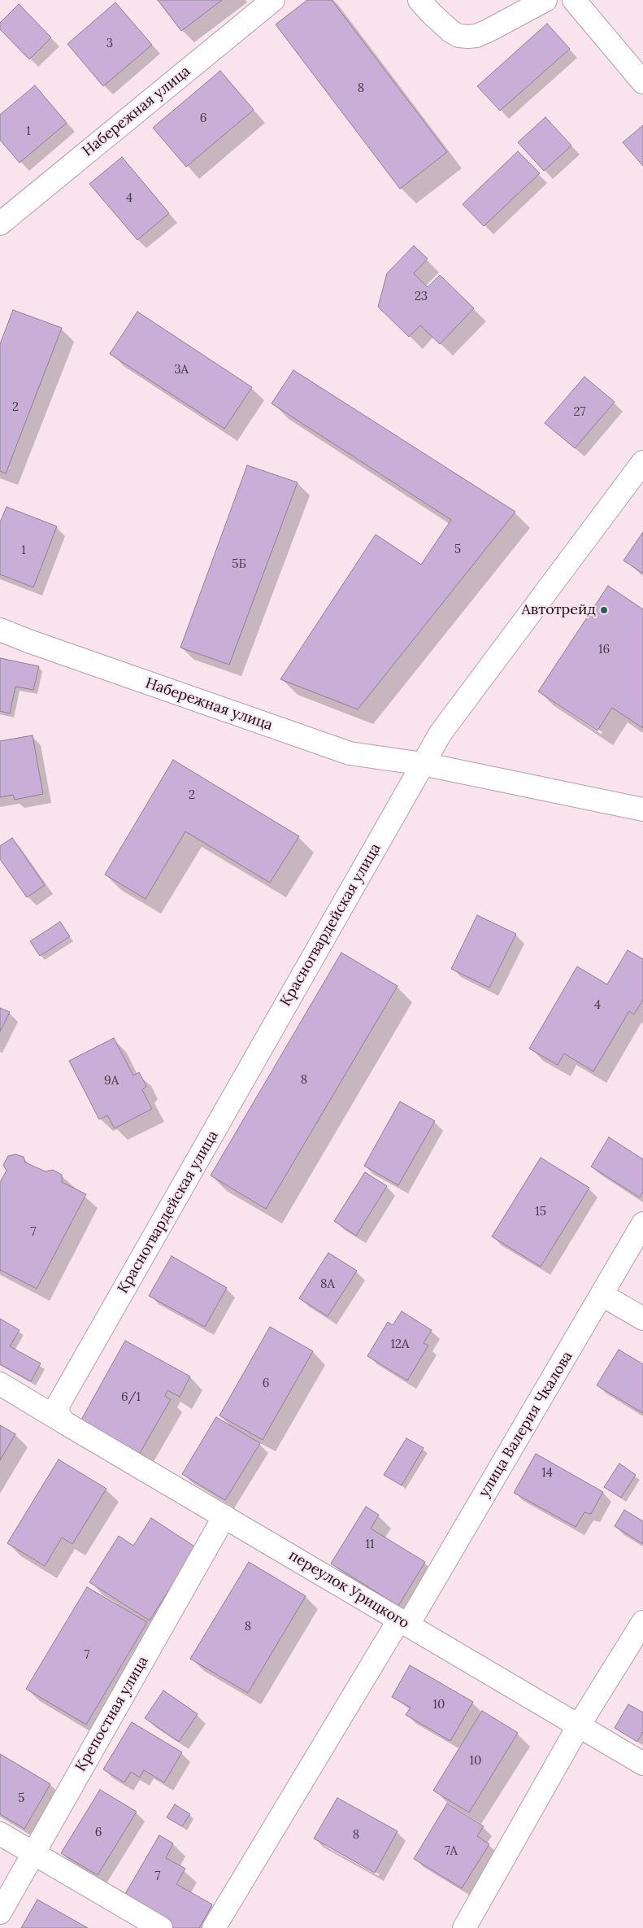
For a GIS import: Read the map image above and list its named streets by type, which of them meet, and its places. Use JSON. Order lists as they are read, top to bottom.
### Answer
{
  "streets": {
    "street": [
      "Набережная улица",
      "Красногвардейская улица",
      "улица Валерия Чкалова",
      "переулок Урицкого",
      "Крепостная улица"
    ]
  },
  "crossings": [
    ["Набережная улица", "Красногвардейская улица"],
    ["Красногвардейская улица", "переулок Урицкого"],
    ["улица Валерия Чкалова", "переулок Урицкого"],
    ["переулок Урицкого", "Крепостная улица"]
  ],
  "places": ["Автотрейд"],
  "house_numbers": [
    "3",
    "8",
    "6",
    "1",
    "4",
    "23",
    "3А",
    "2",
    "27",
    "5",
    "1",
    "5Б",
    "16",
    "2",
    "4",
    "8",
    "9А",
    "15",
    "7",
    "8А",
    "12А",
    "6",
    "6/1",
    "14",
    "11",
    "8",
    "7",
    "10",
    "10",
    "5",
    "6",
    "8",
    "7А",
    "7"
  ]
}
